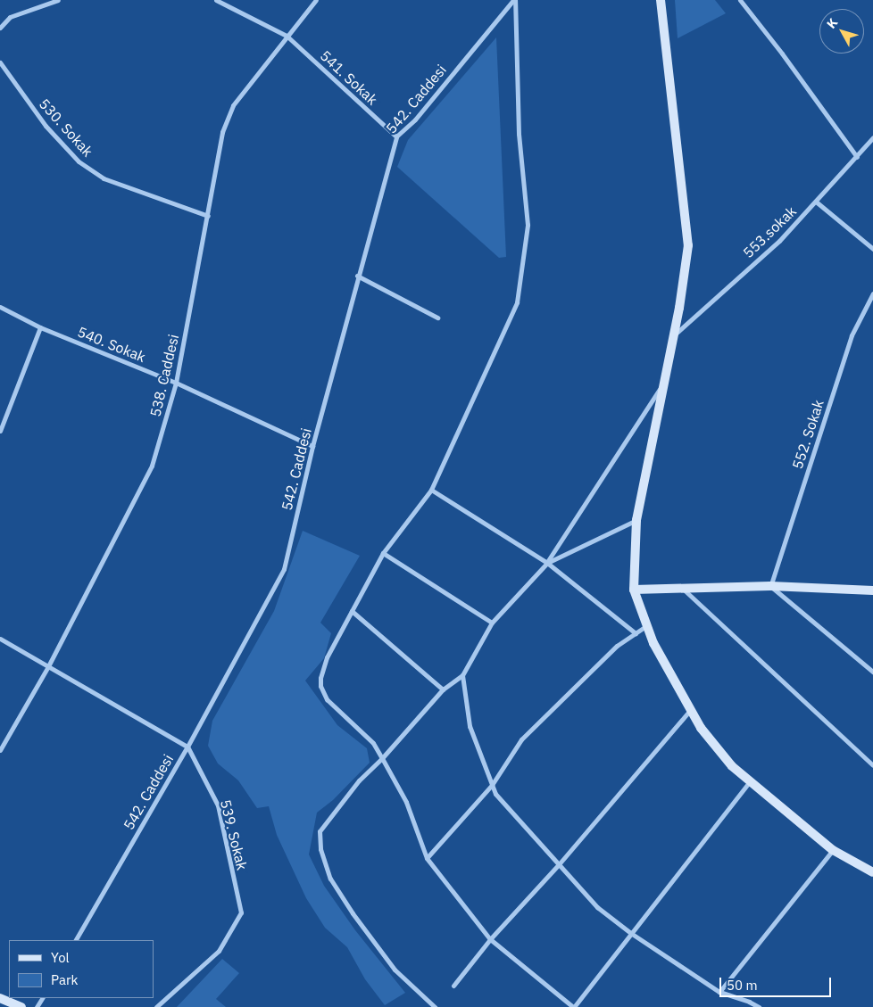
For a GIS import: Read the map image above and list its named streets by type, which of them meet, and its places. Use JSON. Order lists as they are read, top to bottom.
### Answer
{
  "streets": {
    "street": [
      "541. Sokak",
      "542. Caddesi",
      "530. Sokak",
      "553.sokak",
      "540. Sokak",
      "538. Caddesi",
      "552. Sokak",
      "539. Sokak"
    ]
  },
  "crossings": [
    ["541. Sokak", "542. Caddesi"],
    ["541. Sokak", "538. Caddesi"],
    ["542. Caddesi", "540. Sokak"],
    ["542. Caddesi", "539. Sokak"],
    ["530. Sokak", "538. Caddesi"],
    ["540. Sokak", "538. Caddesi"]
  ],
  "legend": ["Yol", "Park"],
  "scale_bar": "50 m",
  "north": "top left"
}
